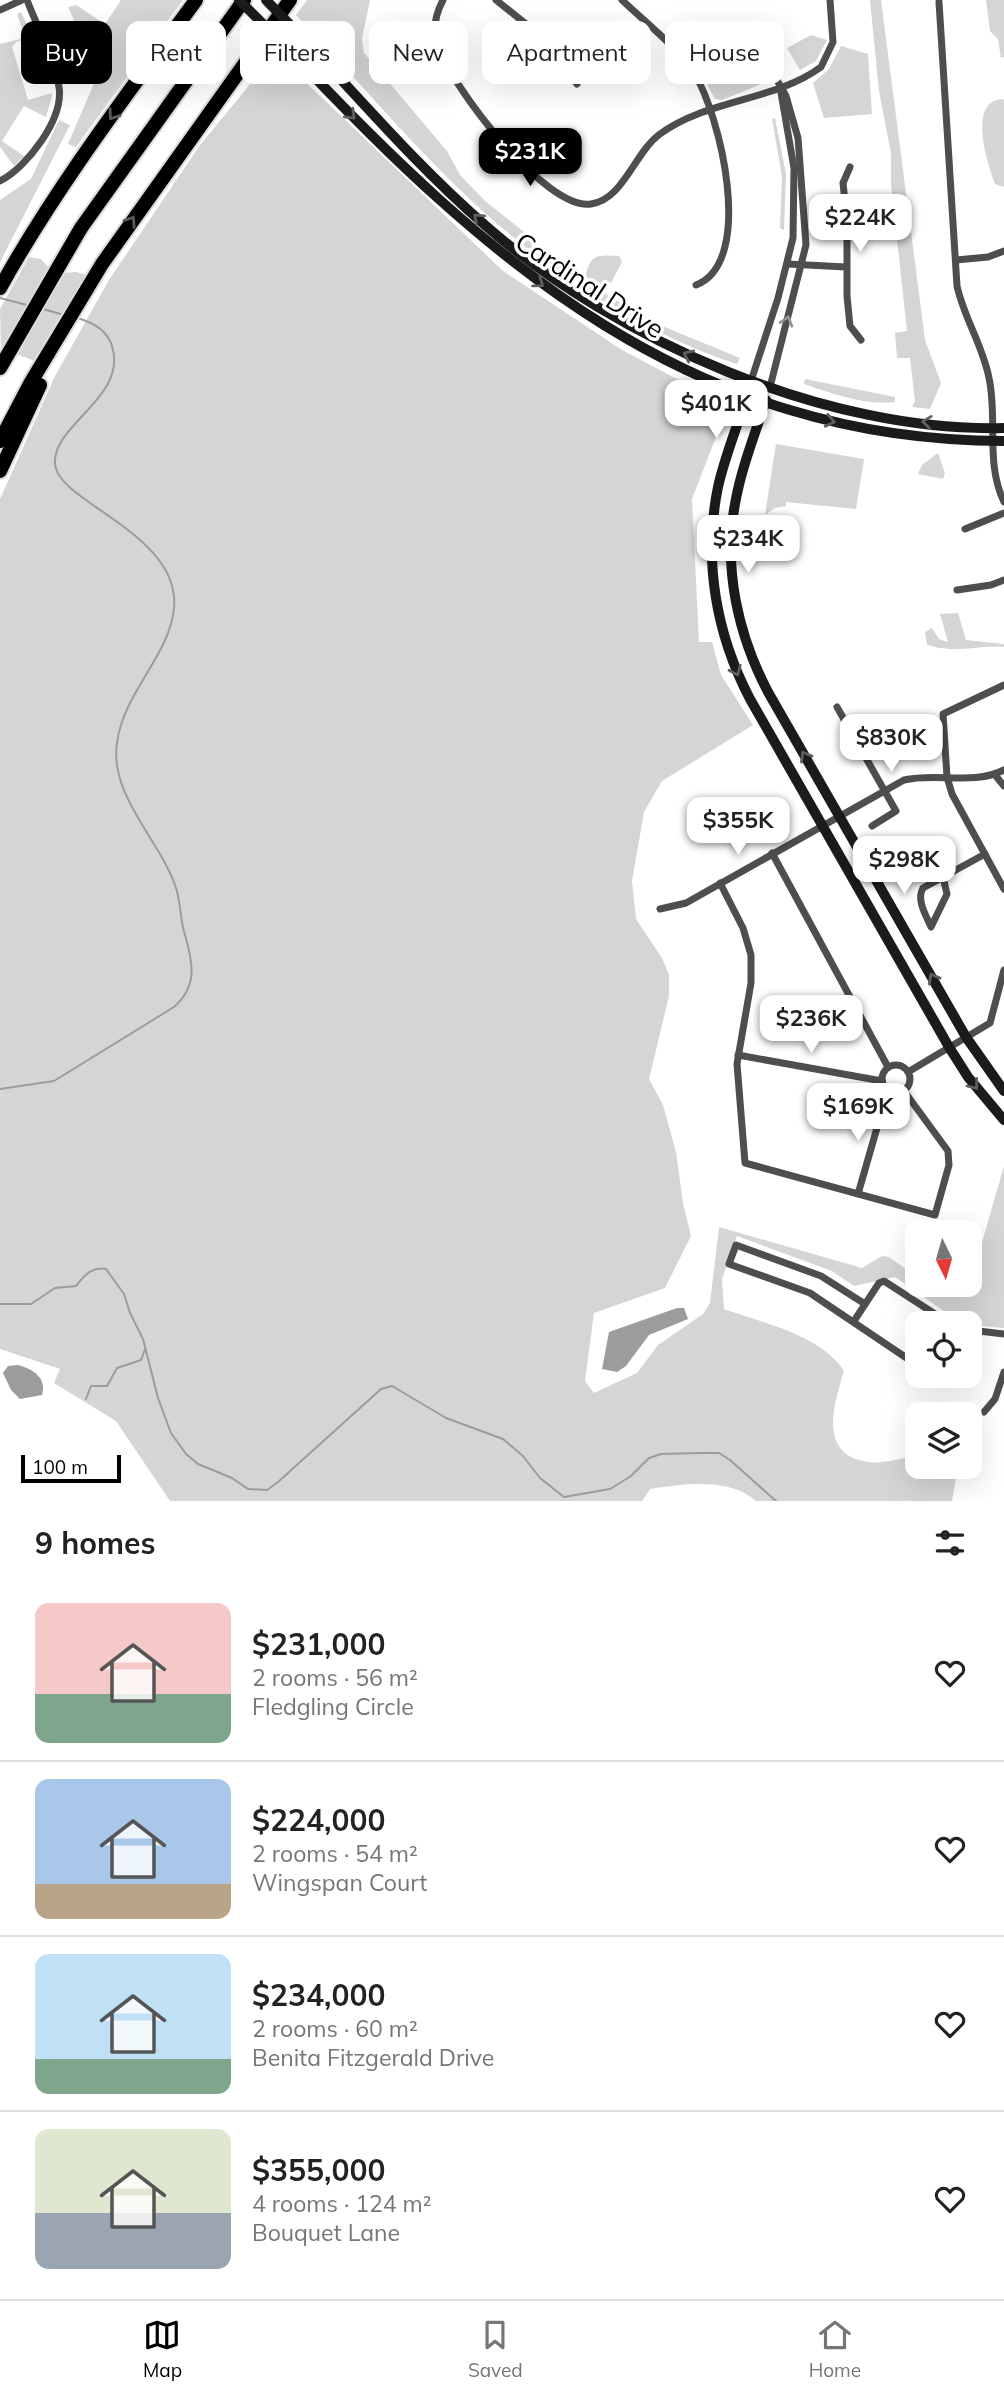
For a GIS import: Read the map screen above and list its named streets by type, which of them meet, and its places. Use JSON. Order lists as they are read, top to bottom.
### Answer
{
  "streets": {
    "main road": ["Cardinal Drive"]
  },
  "scale_bar": "100 m",
  "north": "bottom",
  "page": {
    "chip": [
      "Buy",
      "Rent",
      "Filters",
      "New",
      "Apartment",
      "House"
    ],
    "price": [
      "$231K",
      "$224K",
      "$401K",
      "$234K",
      "$830K",
      "$355K",
      "$298K",
      "$236K",
      "$169K"
    ],
    "scale": "100 m",
    "heading": "9 homes",
    "list": [
      {
        "name": "$231,000",
        "note": "2 rooms · 56 m² · Fledgling Circle"
      },
      {
        "name": "$224,000",
        "note": "2 rooms · 54 m² · Wingspan Court"
      },
      {
        "name": "$234,000",
        "note": "2 rooms · 60 m² · Benita Fitzgerald Drive"
      },
      {
        "name": "$355,000",
        "note": "4 rooms · 124 m² · Bouquet Lane"
      }
    ],
    "tabs": ["Map", "Saved", "Home"]
  }
}
